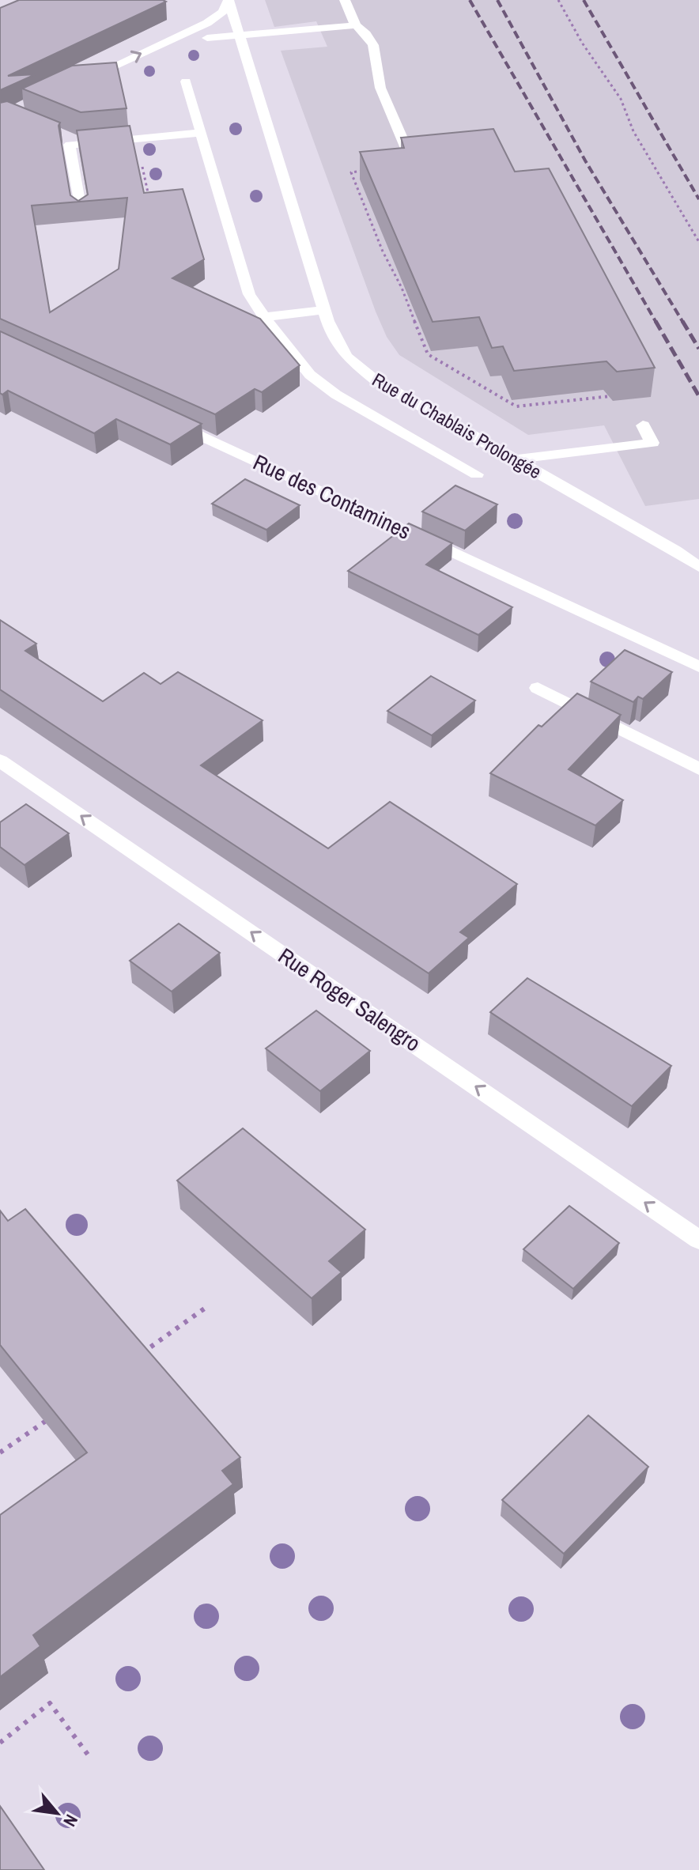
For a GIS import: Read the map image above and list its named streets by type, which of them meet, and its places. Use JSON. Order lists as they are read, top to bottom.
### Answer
{
  "streets": {
    "street": ["Rue du Chablais Prolongée", "Rue des Contamines", "Rue Roger Salengro"]
  },
  "one_way": ["Rue Roger Salengro"],
  "north": "bottom right"
}
